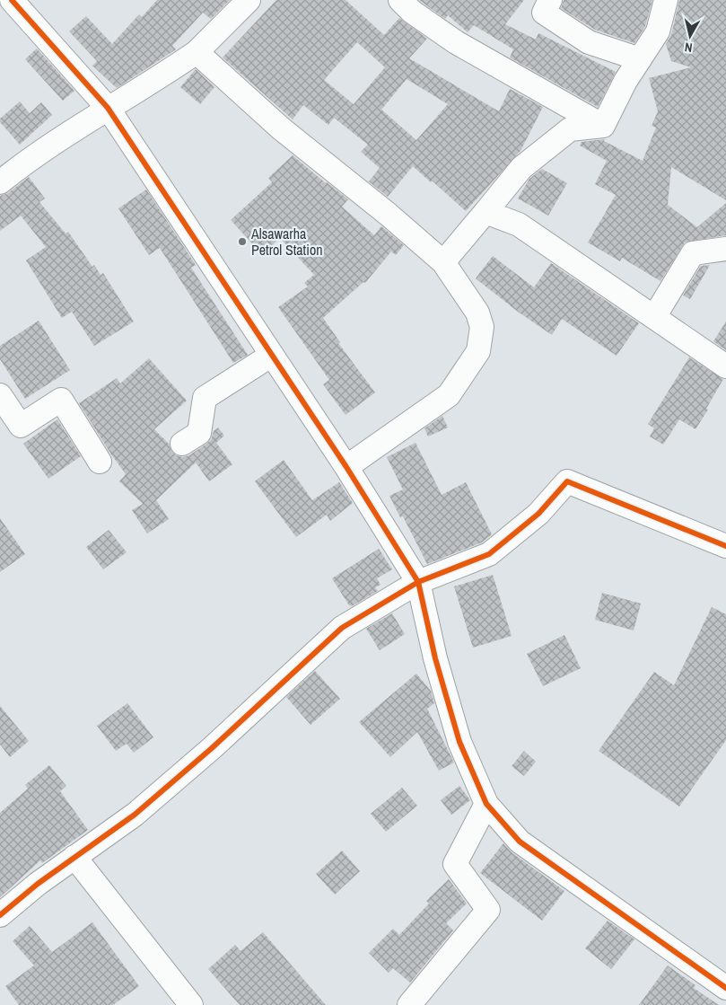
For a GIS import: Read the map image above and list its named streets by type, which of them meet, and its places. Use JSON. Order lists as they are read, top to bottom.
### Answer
{
  "places": ["Alsawarha Petrol Station"],
  "north": "bottom"
}
